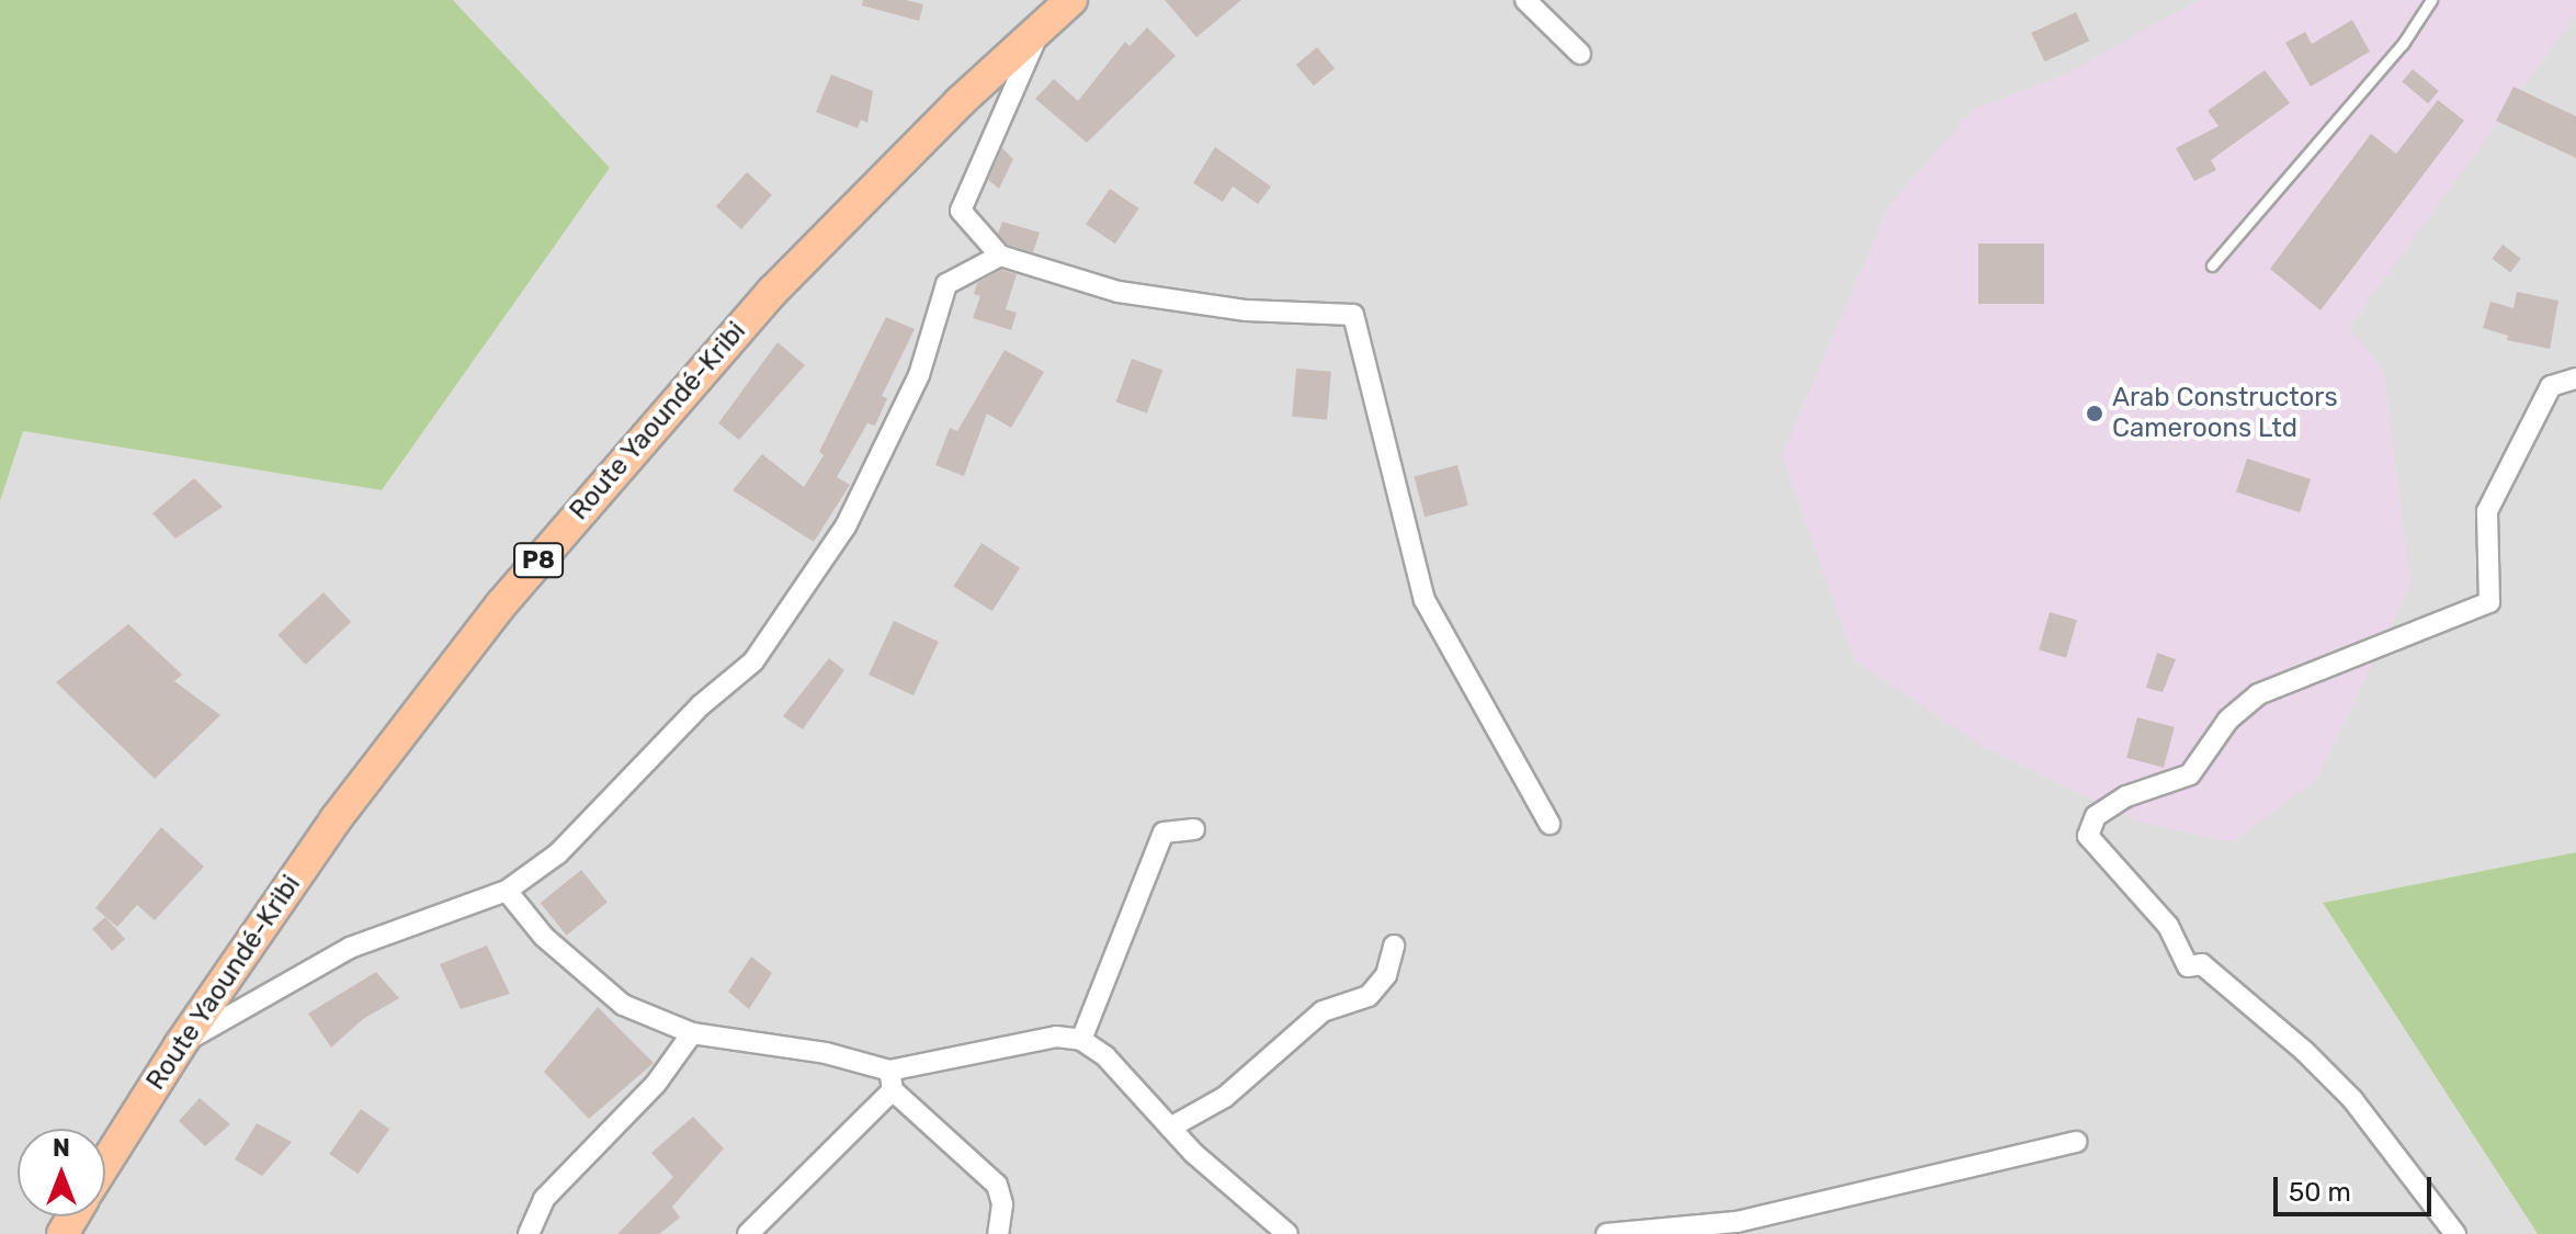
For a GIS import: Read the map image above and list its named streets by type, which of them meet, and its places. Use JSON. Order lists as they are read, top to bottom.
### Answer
{
  "streets": {
    "main road": ["Route Yaoundé-Kribi", "P8"]
  },
  "places": ["Arab Constructors Cameroons Ltd"],
  "scale_bar": "50 m",
  "north": "top"
}
